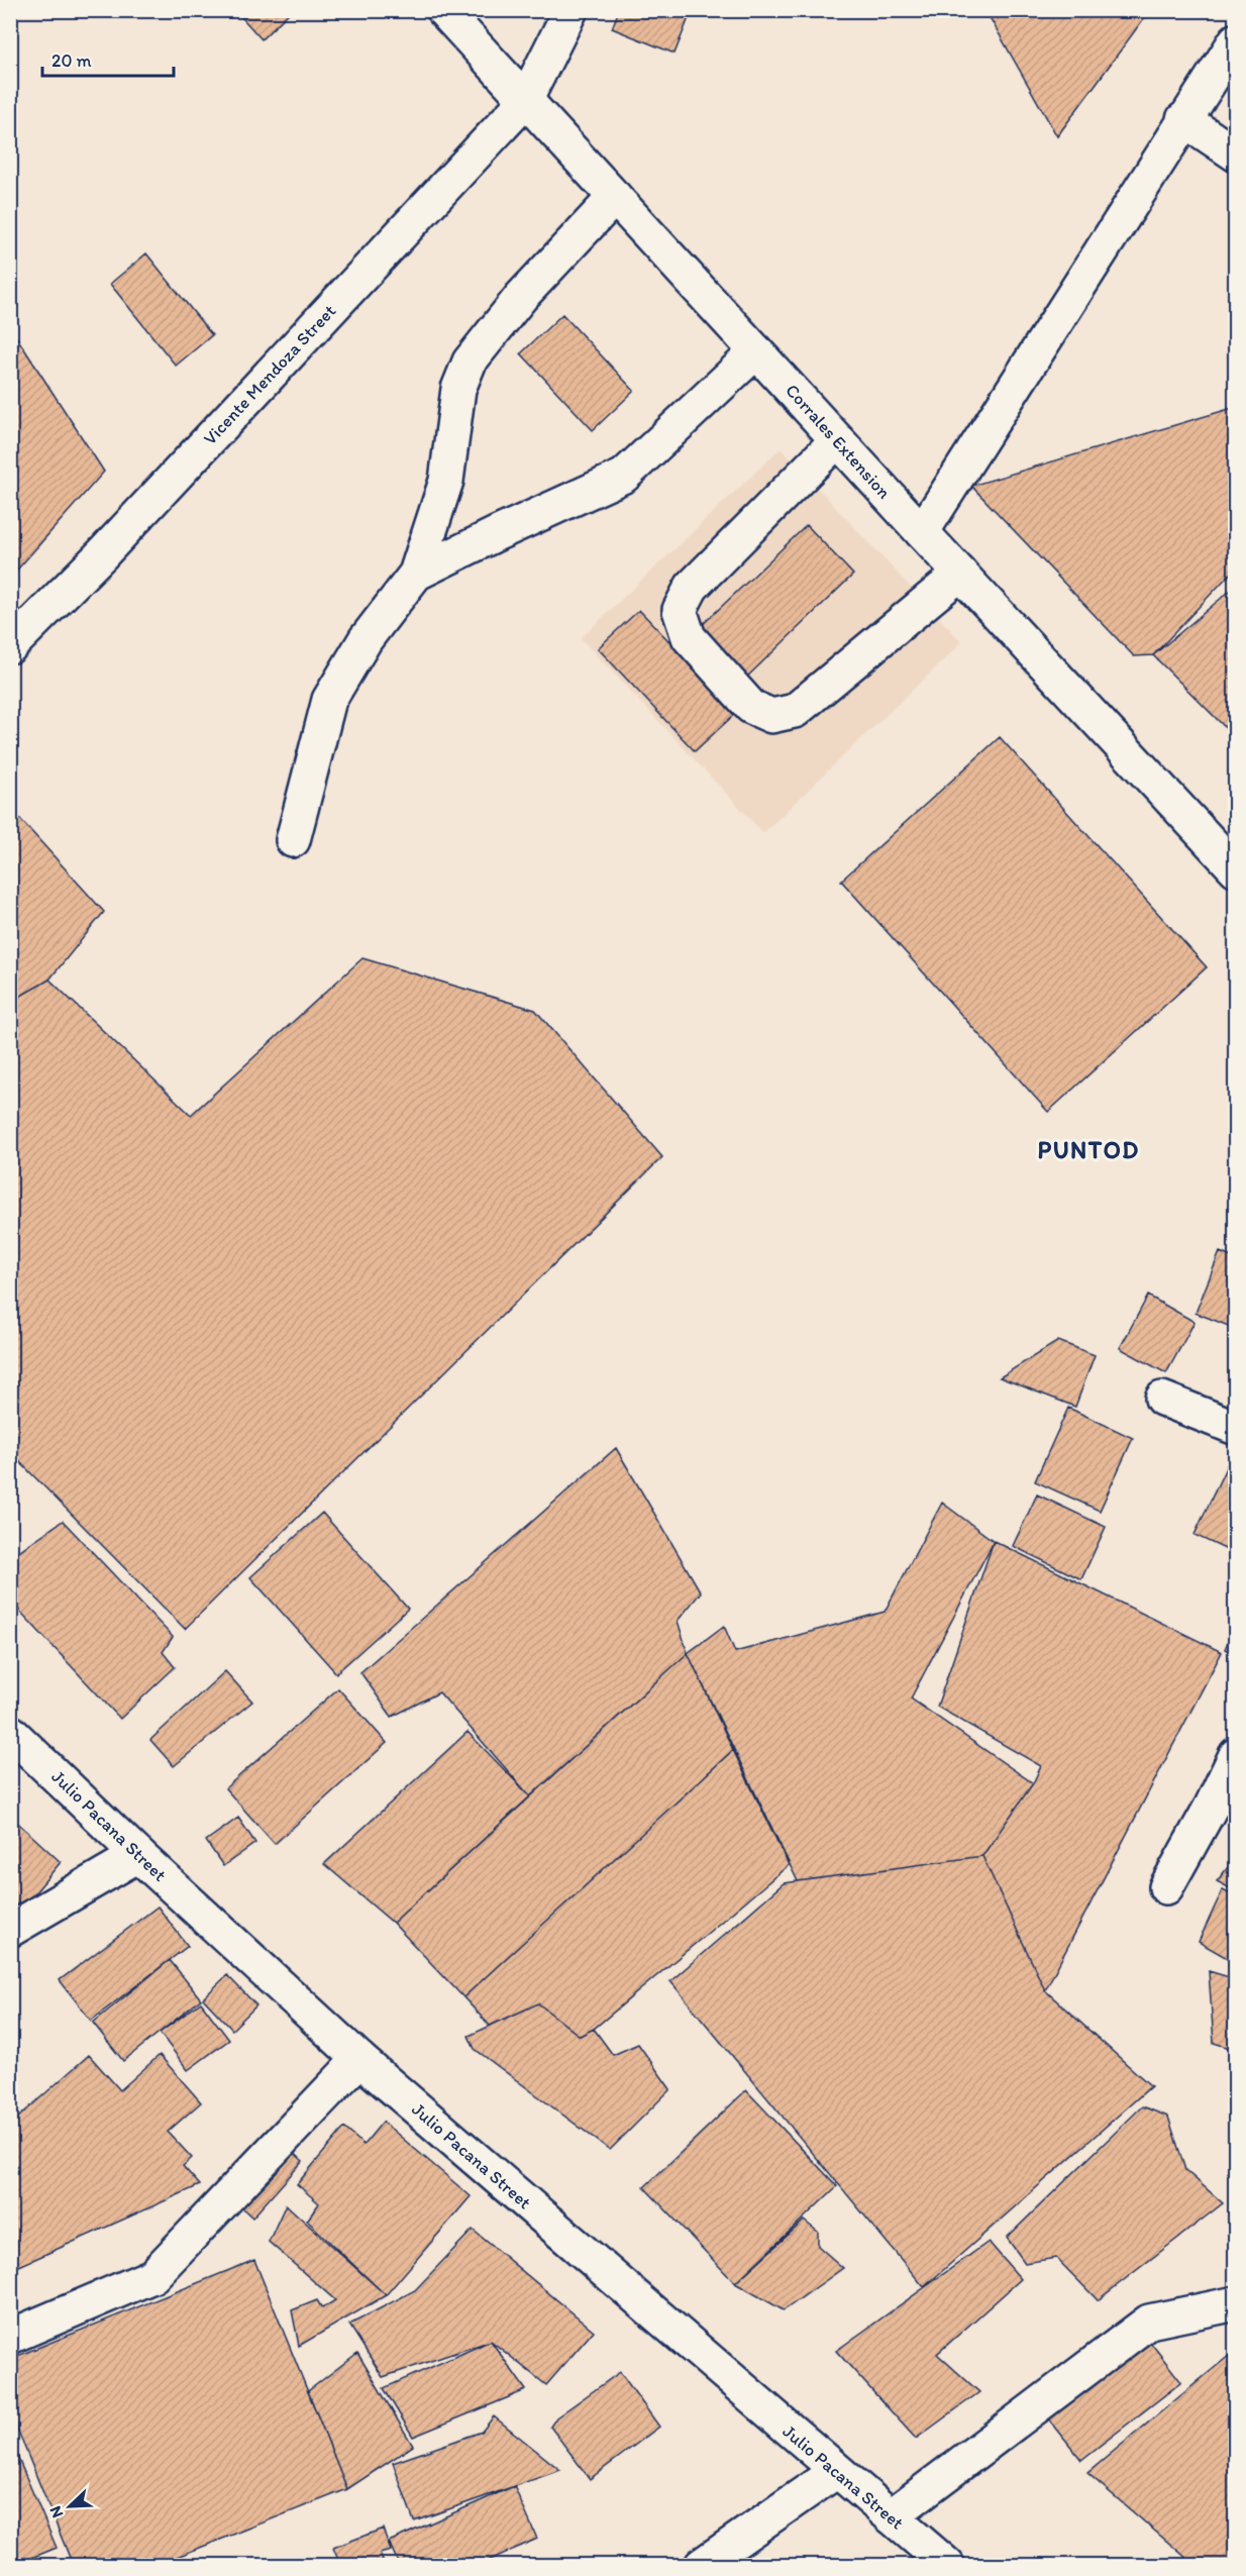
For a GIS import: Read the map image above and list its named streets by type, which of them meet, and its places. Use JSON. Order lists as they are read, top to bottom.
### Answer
{
  "streets": {
    "main road": ["Vicente Mendoza Street", "Corrales Extension", "Julio Pacana Street"]
  },
  "crossings": [
    ["Vicente Mendoza Street", "Corrales Extension"]
  ],
  "districts": ["PUNTOD"],
  "scale_bar": "20 m",
  "north": "bottom left"
}
